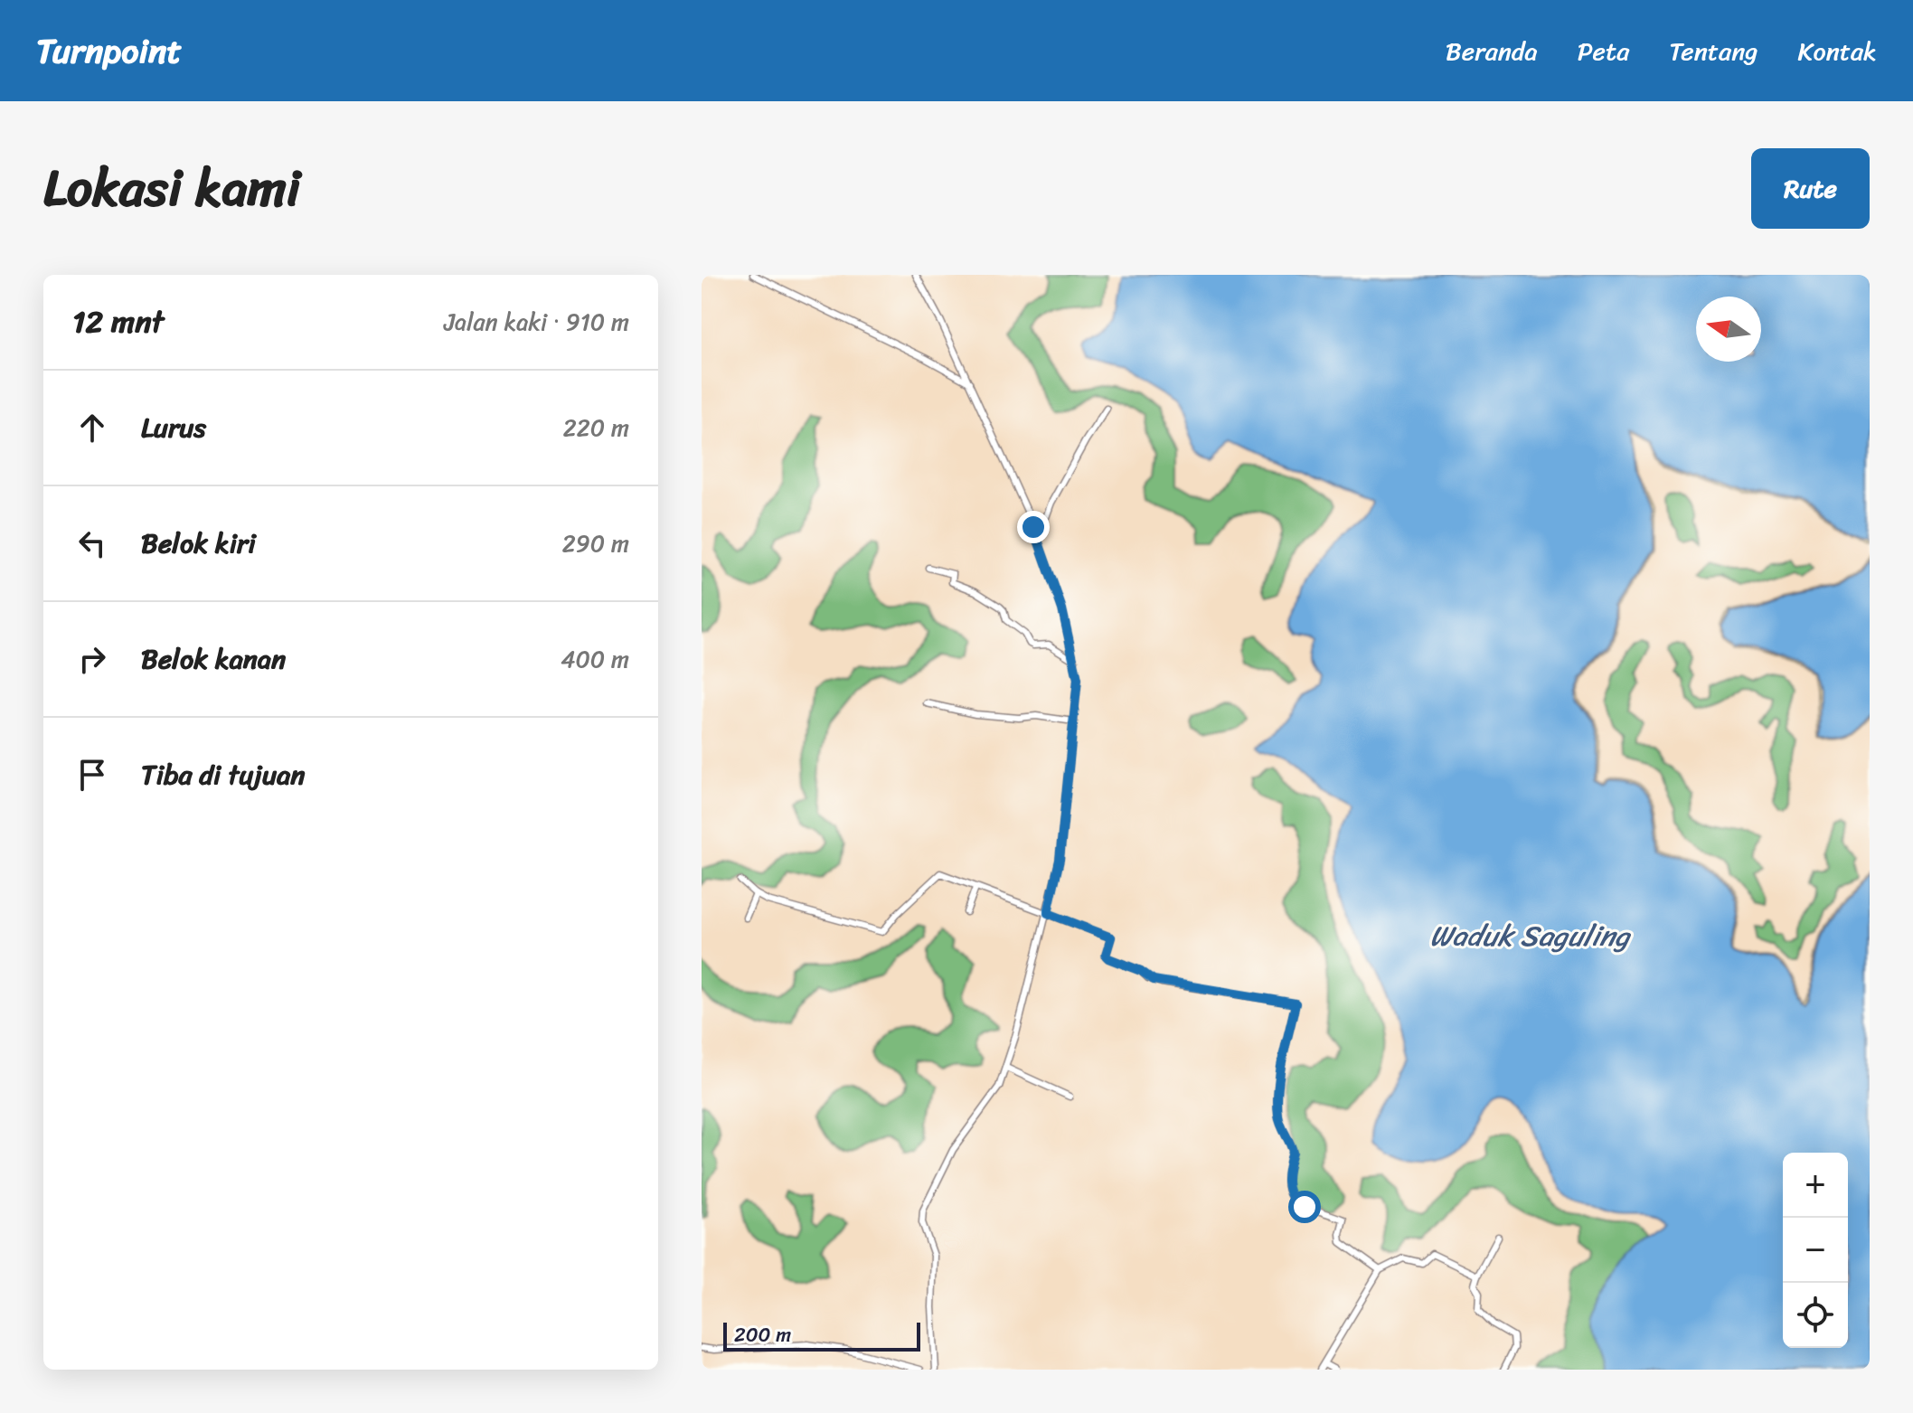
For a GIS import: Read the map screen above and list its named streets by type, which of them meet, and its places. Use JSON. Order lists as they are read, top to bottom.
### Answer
{
  "water": ["Waduk Saguling"],
  "scale_bar": "200 m",
  "north": "left",
  "page": {
    "header": "Turnpoint",
    "nav": [
      "Beranda",
      "Peta",
      "Tentang",
      "Kontak"
    ],
    "title": "Lokasi kami",
    "buttons": "Rute",
    "heading": ["12 mnt", "Jalan kaki · 910 m"],
    "list": [
      ["Lurus", "220 m"],
      ["Belok kiri", "290 m"],
      ["Belok kanan", "400 m"],
      "Tiba di tujuan"
    ],
    "map_buttons": ["+", "−"],
    "scale": "200 m"
  }
}
